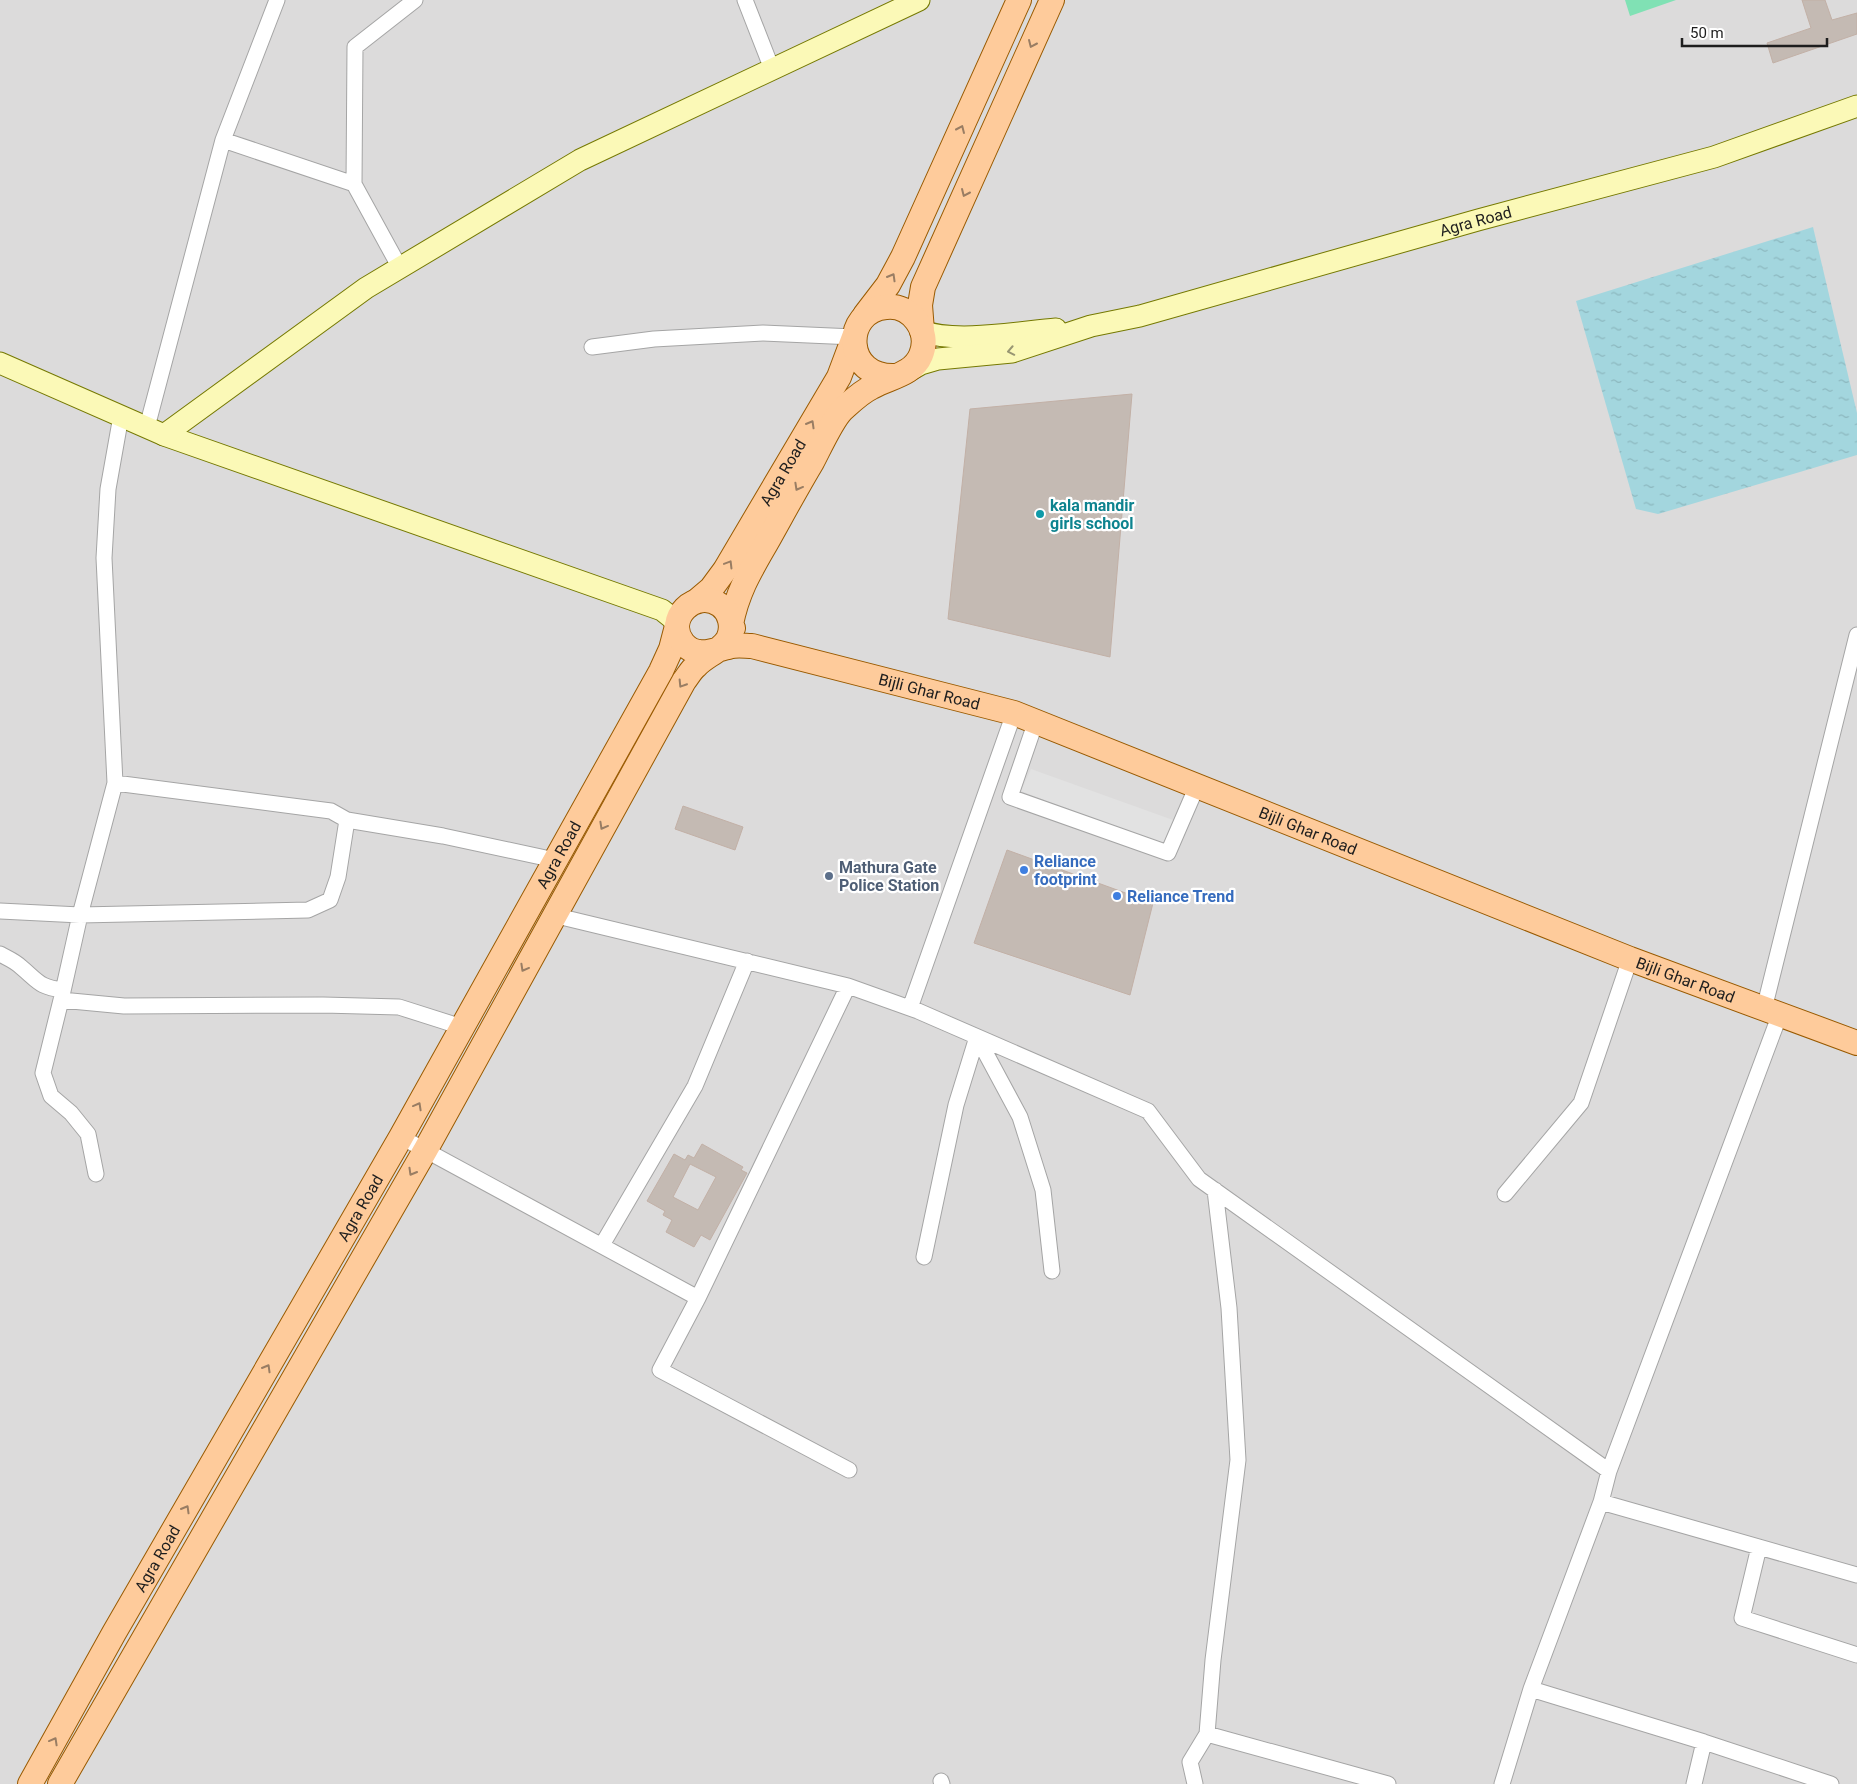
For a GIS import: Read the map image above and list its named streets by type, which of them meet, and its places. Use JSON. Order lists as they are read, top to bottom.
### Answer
{
  "streets": {
    "main road": ["Agra Road", "Bijli Ghar Road"]
  },
  "places": [
    "kala mandir girls school",
    "Reliance footprint",
    "Mathura Gate Police Station",
    "Reliance Trend"
  ],
  "scale_bar": "50 m"
}
